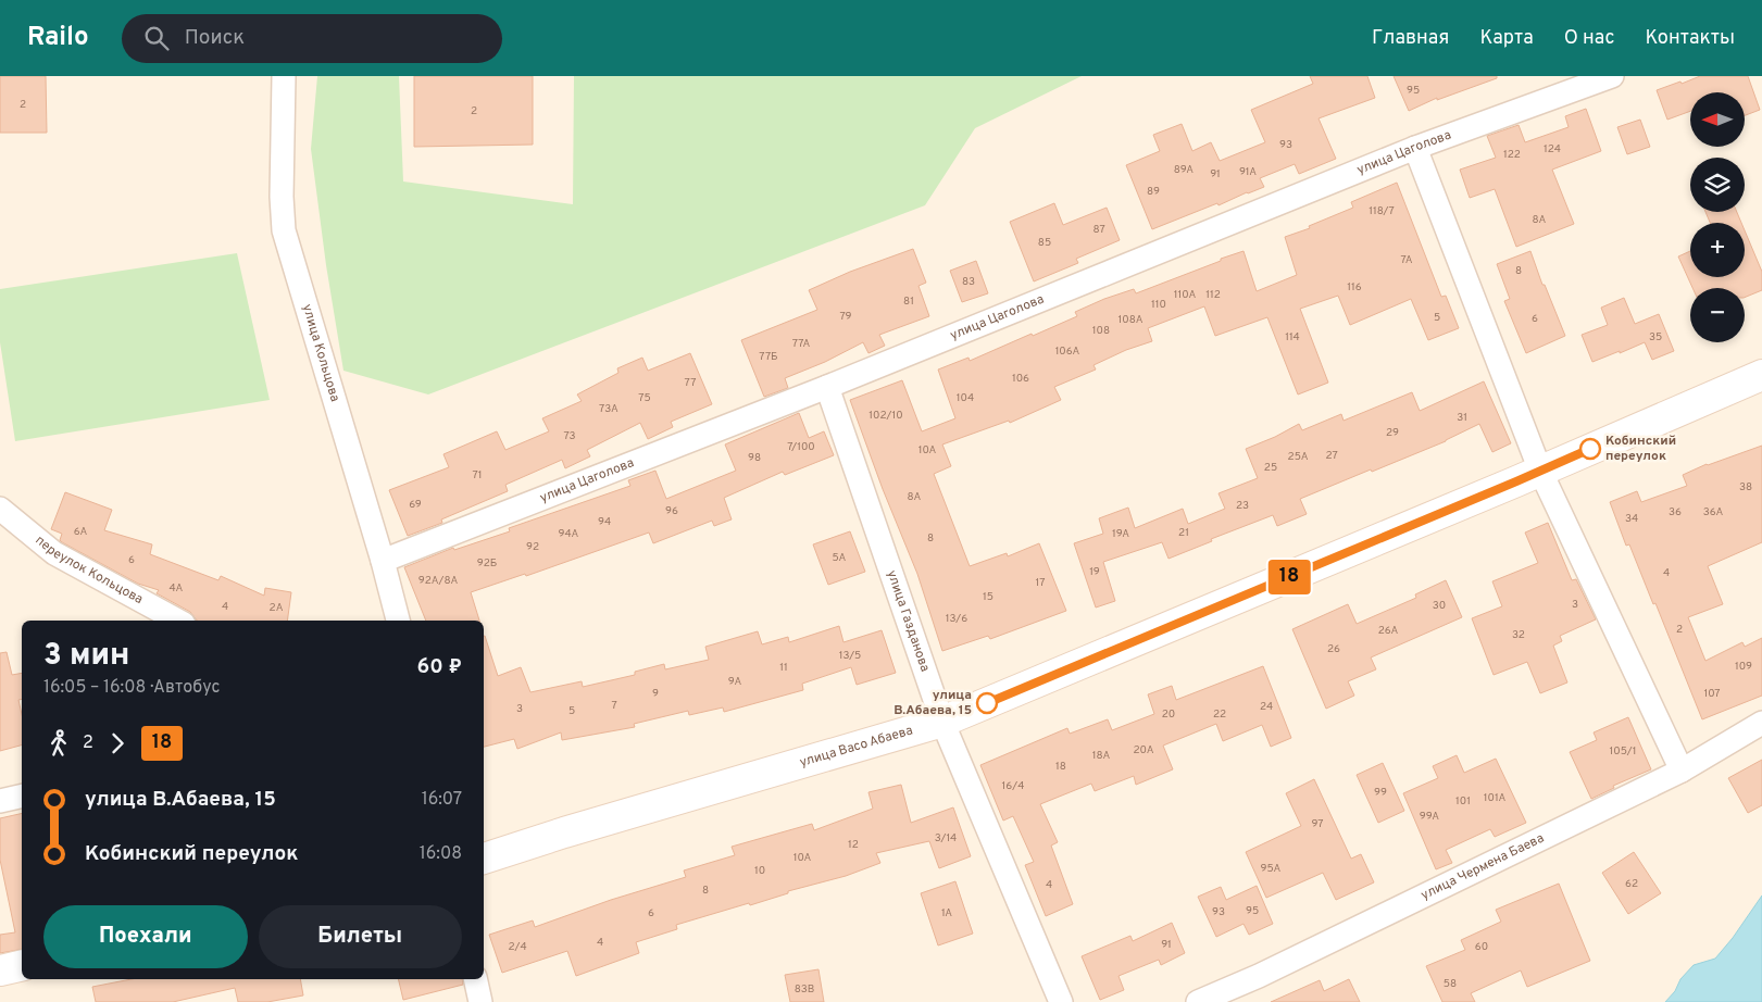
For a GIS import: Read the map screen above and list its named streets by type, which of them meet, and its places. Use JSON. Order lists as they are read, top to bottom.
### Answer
{
  "streets": {
    "main road": ["улица Васо Абаева"],
    "street": [
      "улица Цаголова",
      "улица Кольцова",
      "переулок Кольцова",
      "улица Газданова",
      "улица Чермена Баева"
    ]
  },
  "crossings": [
    ["улица Цаголова", "улица Кольцова"],
    ["улица Цаголова", "улица Газданова"],
    ["улица Газданова", "улица Васо Абаева"]
  ],
  "places": ["Кобинский переулок", "улица В.Абаева, 15"],
  "lines": ["bus line 18"],
  "house_numbers": [
    "95",
    "2",
    "2",
    "93",
    "124",
    "122",
    "89А",
    "91А",
    "91",
    "89",
    "118/7",
    "8А",
    "87",
    "85",
    "7А",
    "8",
    "83",
    "116",
    "110А",
    "112",
    "81",
    "110",
    "79",
    "5",
    "6",
    "108А",
    "108",
    "114",
    "35",
    "77А",
    "106А",
    "77Б",
    "106",
    "77",
    "75",
    "104",
    "73А",
    "102/10",
    "31",
    "29",
    "73",
    "7/100",
    "10А",
    "27",
    "25А",
    "98",
    "25",
    "71",
    "38",
    "8А",
    "69",
    "23",
    "96",
    "36",
    "36А",
    "34",
    "94",
    "6А",
    "21",
    "94А",
    "19А",
    "8",
    "92",
    "5А",
    "6",
    "92Б",
    "19",
    "4",
    "92А/8А",
    "17",
    "4А",
    "15",
    "3",
    "30",
    "4",
    "2А",
    "13/6",
    "2",
    "26А",
    "32",
    "26",
    "13/5",
    "109",
    "11",
    "9А",
    "9",
    "107",
    "7",
    "24",
    "3",
    "5",
    "20",
    "22",
    "20А",
    "105/1",
    "18А",
    "18",
    "16/4",
    "99",
    "101А",
    "101",
    "99А",
    "97",
    "3/14",
    "12",
    "10А",
    "95А",
    "10",
    "62",
    "4",
    "8",
    "95",
    "93",
    "6",
    "1А",
    "4",
    "91",
    "2/4",
    "60",
    "58",
    "83В"
  ],
  "north": "left",
  "page": {
    "header": "Railo",
    "search": "Поиск",
    "nav": [
      "Главная",
      "Карта",
      "О нас",
      "Контакты"
    ],
    "on_map": "18",
    "map_buttons": ["+", "−"],
    "heading": ["3 мин", "16:05 – 16:08 · Автобус", "60 ₽"],
    "legs": ["2", "18"],
    "list": [
      {
        "name": "улица В.Абаева, 15",
        "value": "16:07"
      },
      {
        "name": "Кобинский переулок",
        "value": "16:08"
      }
    ],
    "buttons": ["Поехали", "Билеты"]
  }
}
